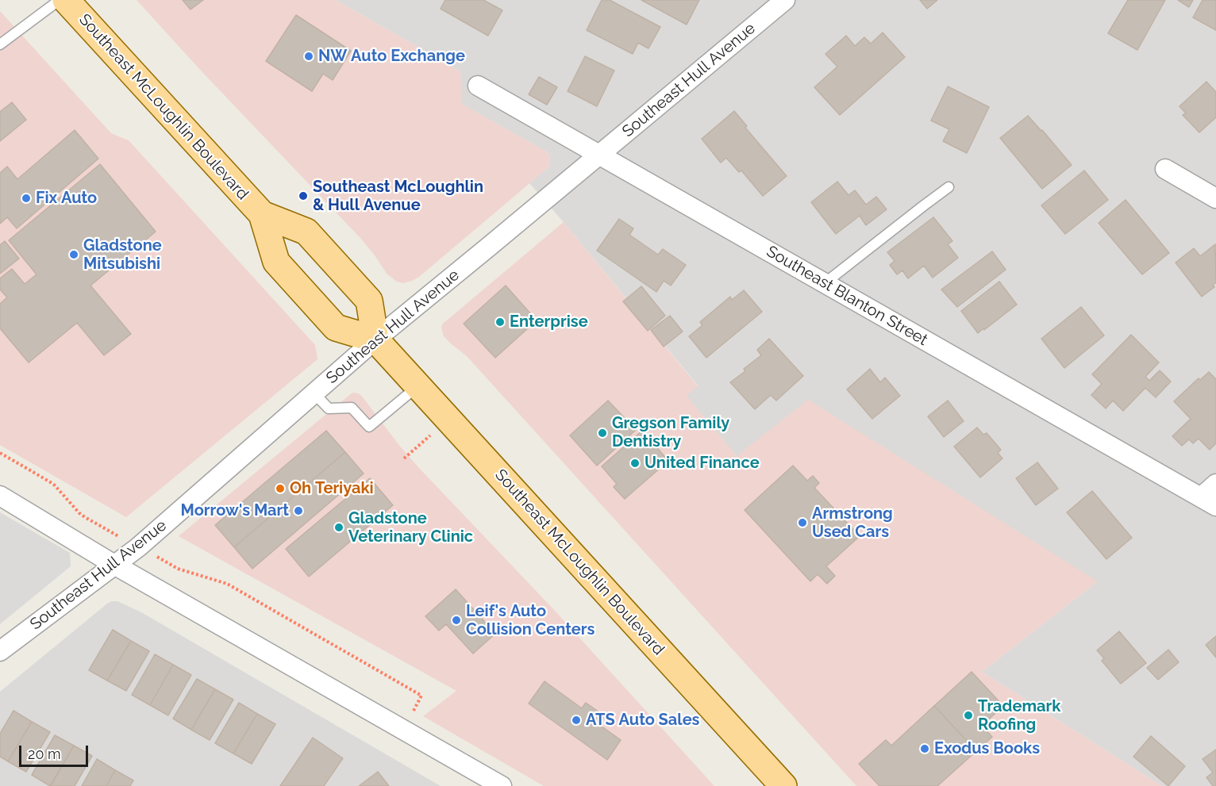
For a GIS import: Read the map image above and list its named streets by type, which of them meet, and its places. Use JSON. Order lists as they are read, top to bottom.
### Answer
{
  "streets": {
    "main road": ["Southeast McLoughlin Boulevard"],
    "street": ["Southeast Hull Avenue", "Southeast Blanton Street"]
  },
  "crossings": [
    ["Southeast Hull Avenue", "Southeast McLoughlin Boulevard"],
    ["Southeast Hull Avenue", "Southeast Blanton Street"]
  ],
  "places": [
    "NW Auto Exchange",
    "Southeast McLoughlin & Hull Avenue",
    "Fix Auto",
    "Gladstone Mitsubishi",
    "Enterprise",
    "Gregson Family Dentistry",
    "United Finance",
    "Oh Teriyaki",
    "Morrow's Mart",
    "Armstrong Used Cars",
    "Gladstone Veterinary Clinic",
    "Leif's Auto Collision Centers",
    "Trademark Roofing",
    "ATS Auto Sales",
    "Exodus Books"
  ],
  "scale_bar": "20 m"
}
